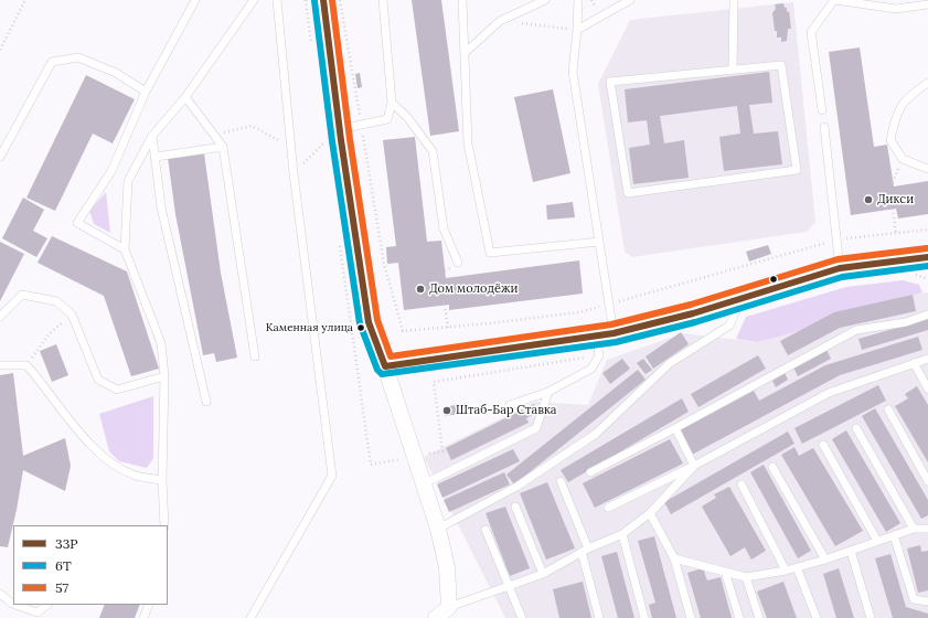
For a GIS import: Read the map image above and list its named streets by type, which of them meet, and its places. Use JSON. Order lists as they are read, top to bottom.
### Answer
{
  "places": [
    "Дикси",
    "Дом молодёжи",
    "Каменная улица",
    "Штаб-Бар Ставка"
  ],
  "lines": ["transit line 33Р", "transit line 57", "transit line 6Т"],
  "legend": ["33Р", "6Т", "57"]
}
